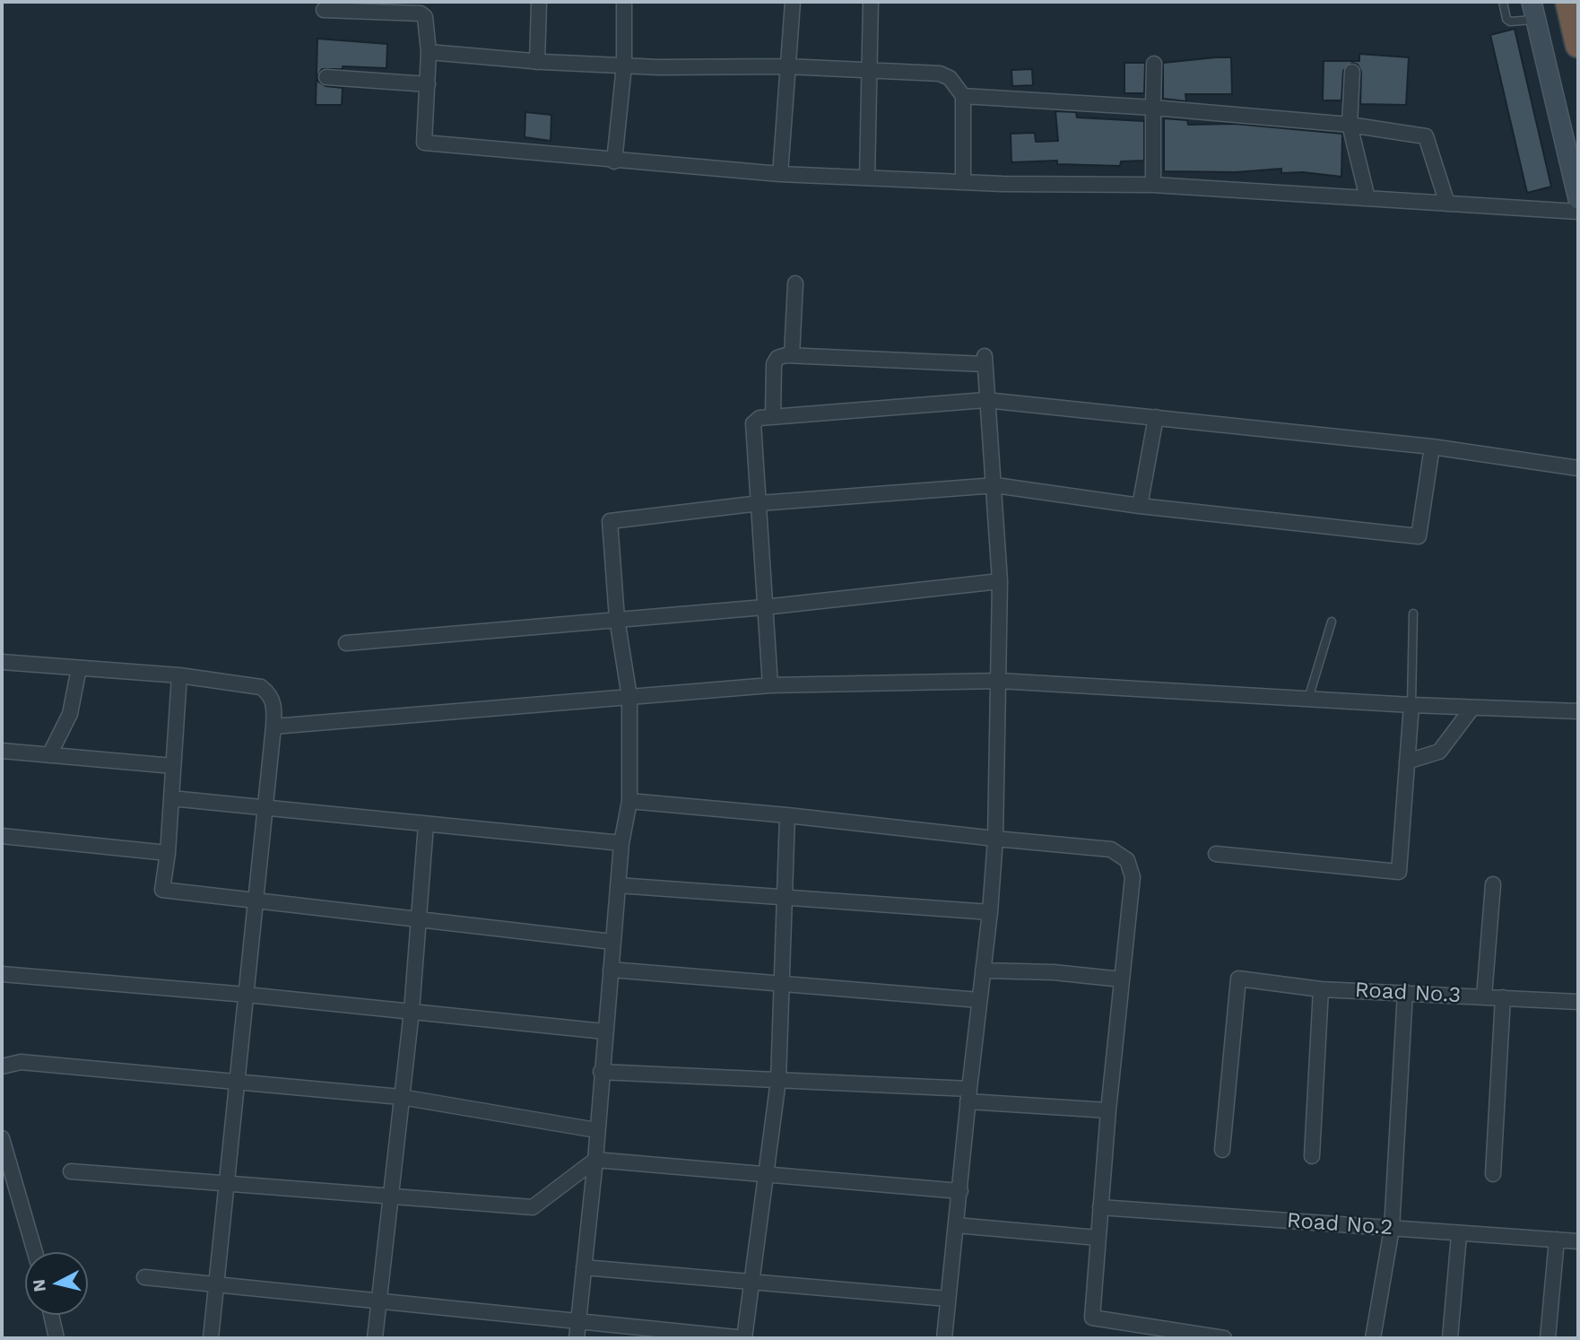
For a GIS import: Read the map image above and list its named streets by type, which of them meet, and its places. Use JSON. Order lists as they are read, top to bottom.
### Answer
{
  "streets": {
    "street": ["Road No.3", "Road No.2"]
  },
  "north": "left"
}
